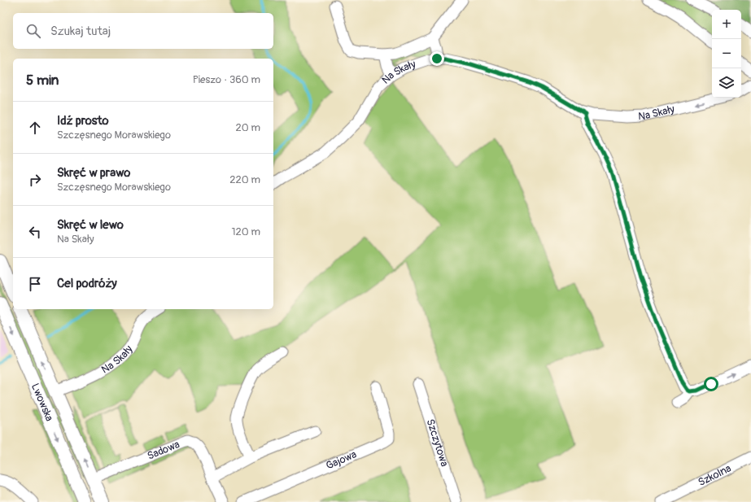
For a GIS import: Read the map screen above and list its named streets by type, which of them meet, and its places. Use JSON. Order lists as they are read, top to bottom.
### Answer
{
  "streets": {
    "main road": ["Lwowska"],
    "street": [
      "Na Skały",
      "Szczytowa",
      "Sadowa",
      "Gajowa",
      "Szkolna"
    ]
  },
  "crossings": [
    ["Na Skały", "Lwowska"],
    ["Lwowska", "Sadowa"]
  ],
  "page": {
    "map_buttons": ["+", "−"],
    "search": "Szukaj tutaj",
    "heading": ["5 min", "Pieszo · 360 m"],
    "list": [
      ["Idź prosto", "Szczęsnego Morawskiego", "20 m"],
      ["Skręć w prawo", "Szczęsnego Morawskiego", "220 m"],
      ["Skręć w lewo", "Na Skały", "120 m"],
      "Cel podróży"
    ]
  }
}
